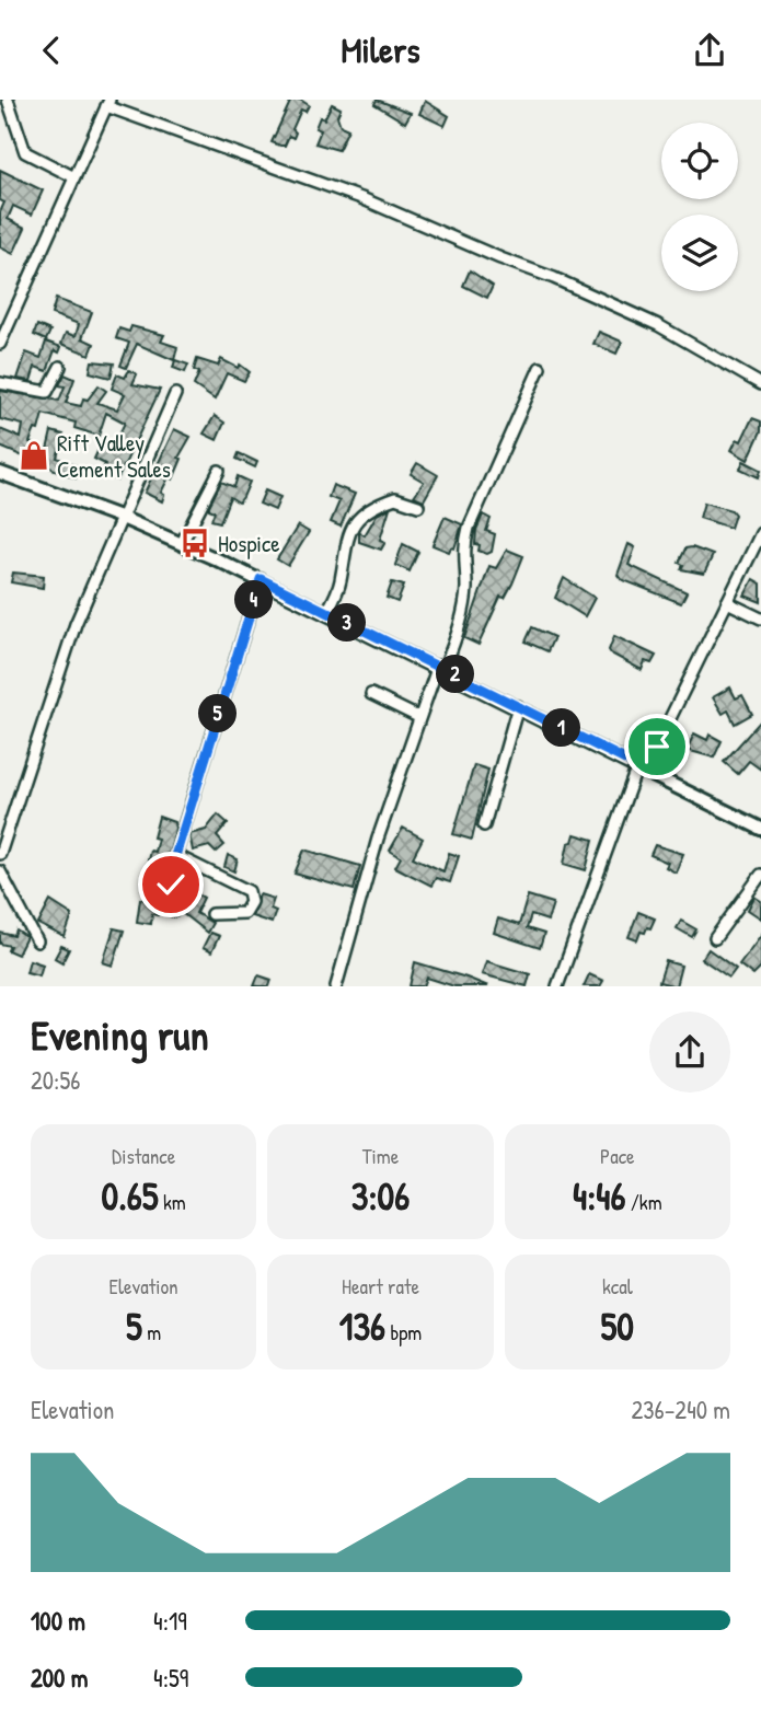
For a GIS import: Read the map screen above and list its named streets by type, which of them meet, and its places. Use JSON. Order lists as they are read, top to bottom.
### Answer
{
  "places": {
    "shop": ["Rift Valley Cement Sales"],
    "bus stop": ["Hospice"]
  },
  "page": {
    "header": "Milers",
    "pins": [
      "4",
      "3",
      "2",
      "5",
      "1"
    ],
    "heading": ["Evening run", "20:56"],
    "stats": [
      ["Distance", "0.65 km"],
      ["Time", "3:06"],
      ["Pace", "4:46 /km"],
      ["Elevation", "5 m"],
      ["Heart rate", "136 bpm"],
      ["kcal", "50"]
    ],
    "chart": ["Elevation", "236–240 m"],
    "list": [
      {
        "name": "100 m",
        "note": "4:19"
      },
      {
        "name": "200 m",
        "note": "4:59"
      }
    ]
  }
}
